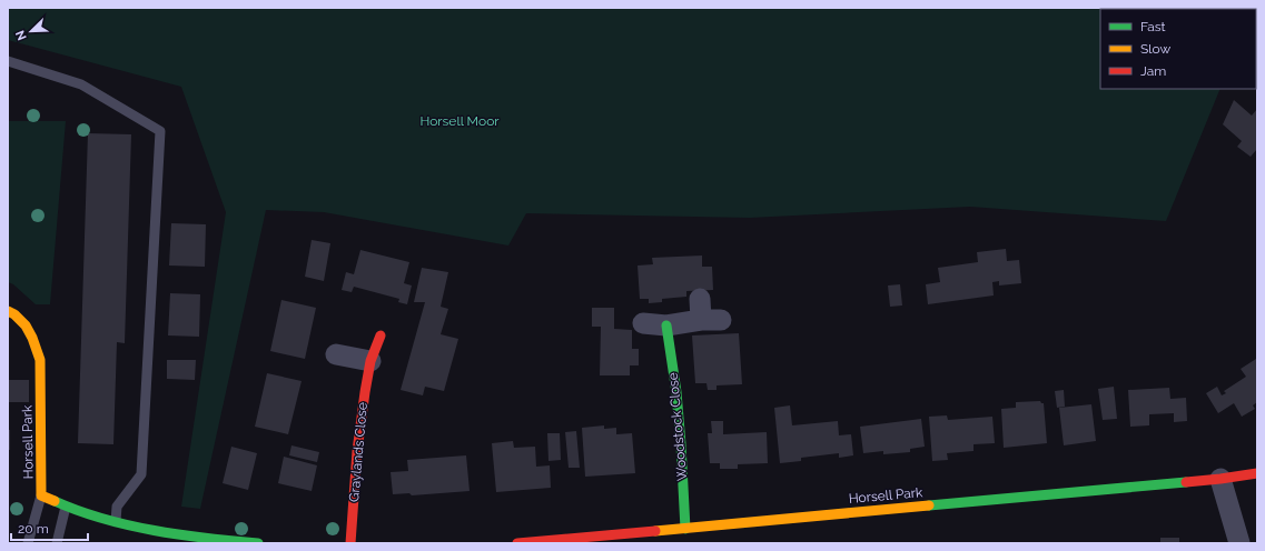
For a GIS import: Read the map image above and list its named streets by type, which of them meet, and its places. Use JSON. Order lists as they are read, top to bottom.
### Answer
{
  "streets": {
    "street": ["Woodstock Close", "Horsell Park", "Graylands Close"]
  },
  "crossings": [
    ["Woodstock Close", "Horsell Park"]
  ],
  "parks": ["Horsell Moor"],
  "legend": ["Fast", "Slow", "Jam"],
  "scale_bar": "20 m",
  "north": "bottom left"
}
